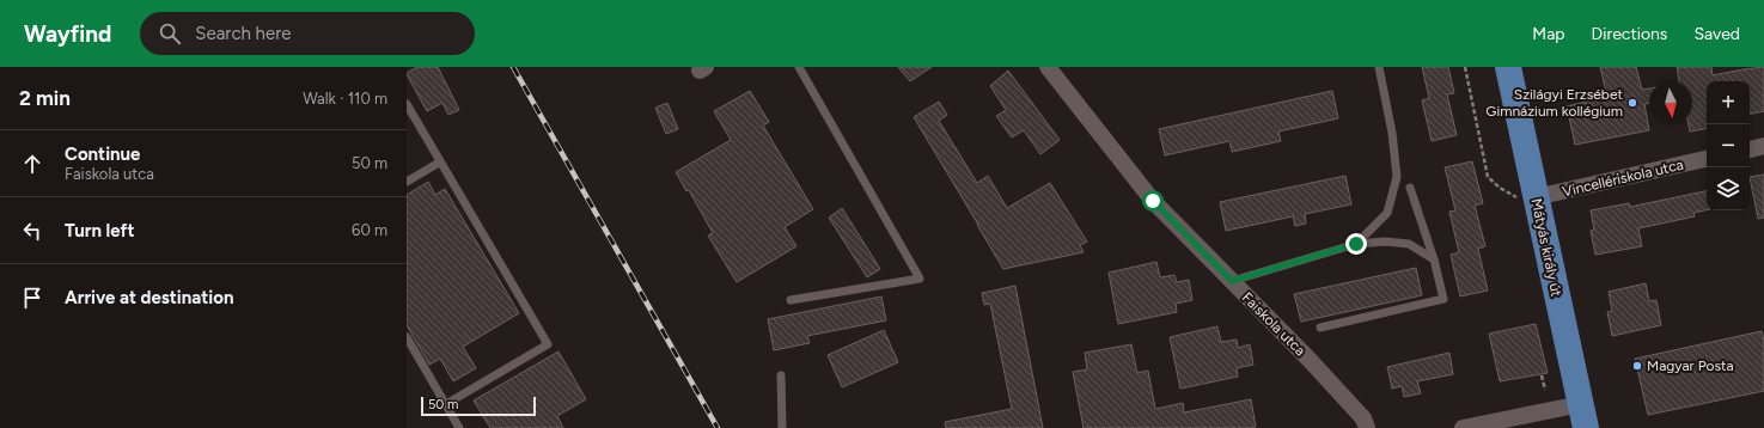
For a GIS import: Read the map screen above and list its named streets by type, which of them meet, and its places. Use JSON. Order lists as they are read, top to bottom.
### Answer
{
  "streets": {
    "main road": ["Mátyás király út"],
    "street": ["Vincellériskola utca", "Faiskola utca"]
  },
  "crossings": [
    ["Vincellériskola utca", "Mátyás király út"]
  ],
  "places": ["Szilágyi Erzsébet Gimnázium kollégium", "Magyar Posta"],
  "scale_bar": "50 m",
  "north": "bottom",
  "page": {
    "header": "Wayfind",
    "search": "Search here",
    "nav": ["Map", "Directions", "Saved"],
    "heading": ["2 min", "Walk · 110 m"],
    "map_buttons": ["+", "−"],
    "list": [
      ["Continue", "Faiskola utca", "50 m"],
      ["Turn left", "60 m"],
      "Arrive at destination"
    ],
    "scale": "50 m"
  }
}
